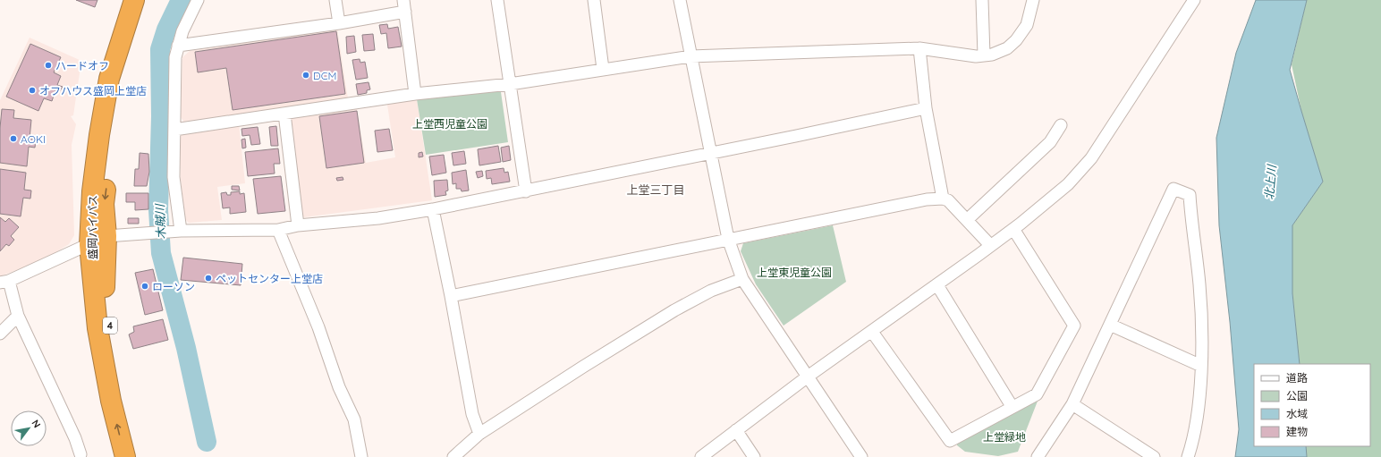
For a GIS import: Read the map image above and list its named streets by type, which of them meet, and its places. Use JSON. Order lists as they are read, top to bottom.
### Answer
{
  "streets": {
    "highway": ["盛岡バイパス", "4"]
  },
  "districts": ["上堂三丁目"],
  "water": ["北上川", "木賊川"],
  "parks": ["上堂西児童公園", "上堂東児童公園", "上堂緑地"],
  "places": [
    "ハードオフ",
    "DCM",
    "オフハウス盛岡上堂店",
    "AOKI",
    "ペットセンター上堂店",
    "ローソン"
  ],
  "legend": [
    "道路",
    "公園",
    "水域",
    "建物"
  ],
  "north": "top right"
}
